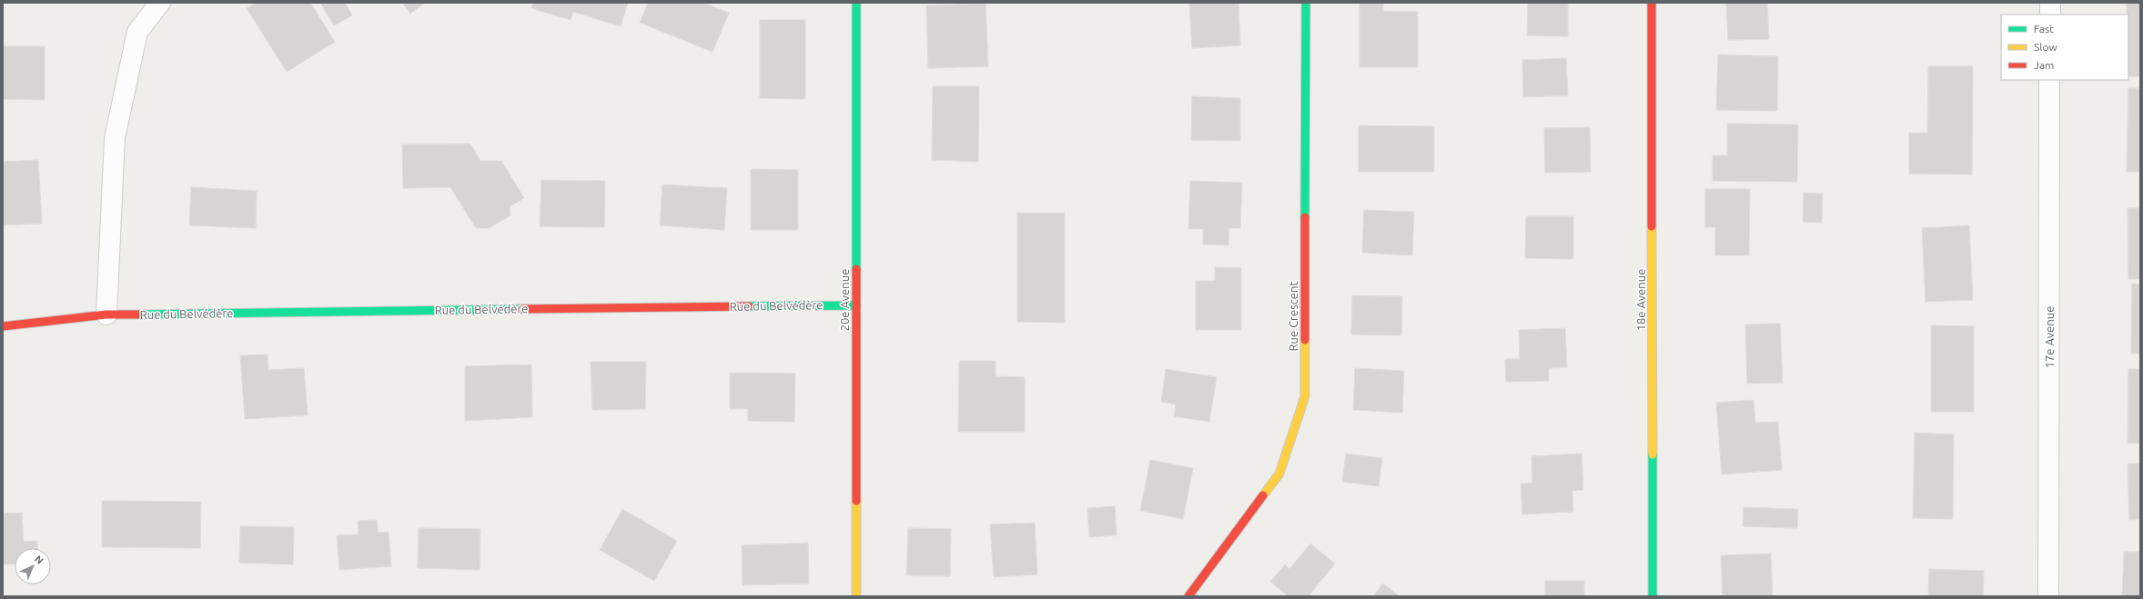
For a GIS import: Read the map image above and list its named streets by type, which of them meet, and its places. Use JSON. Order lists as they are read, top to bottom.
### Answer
{
  "streets": {
    "street": [
      "20e Avenue",
      "18e Avenue",
      "Rue du Belvédère",
      "Rue Crescent",
      "17e Avenue"
    ]
  },
  "crossings": [
    ["20e Avenue", "Rue du Belvédère"]
  ],
  "legend": ["Fast", "Slow", "Jam"],
  "north": "top right"
}
